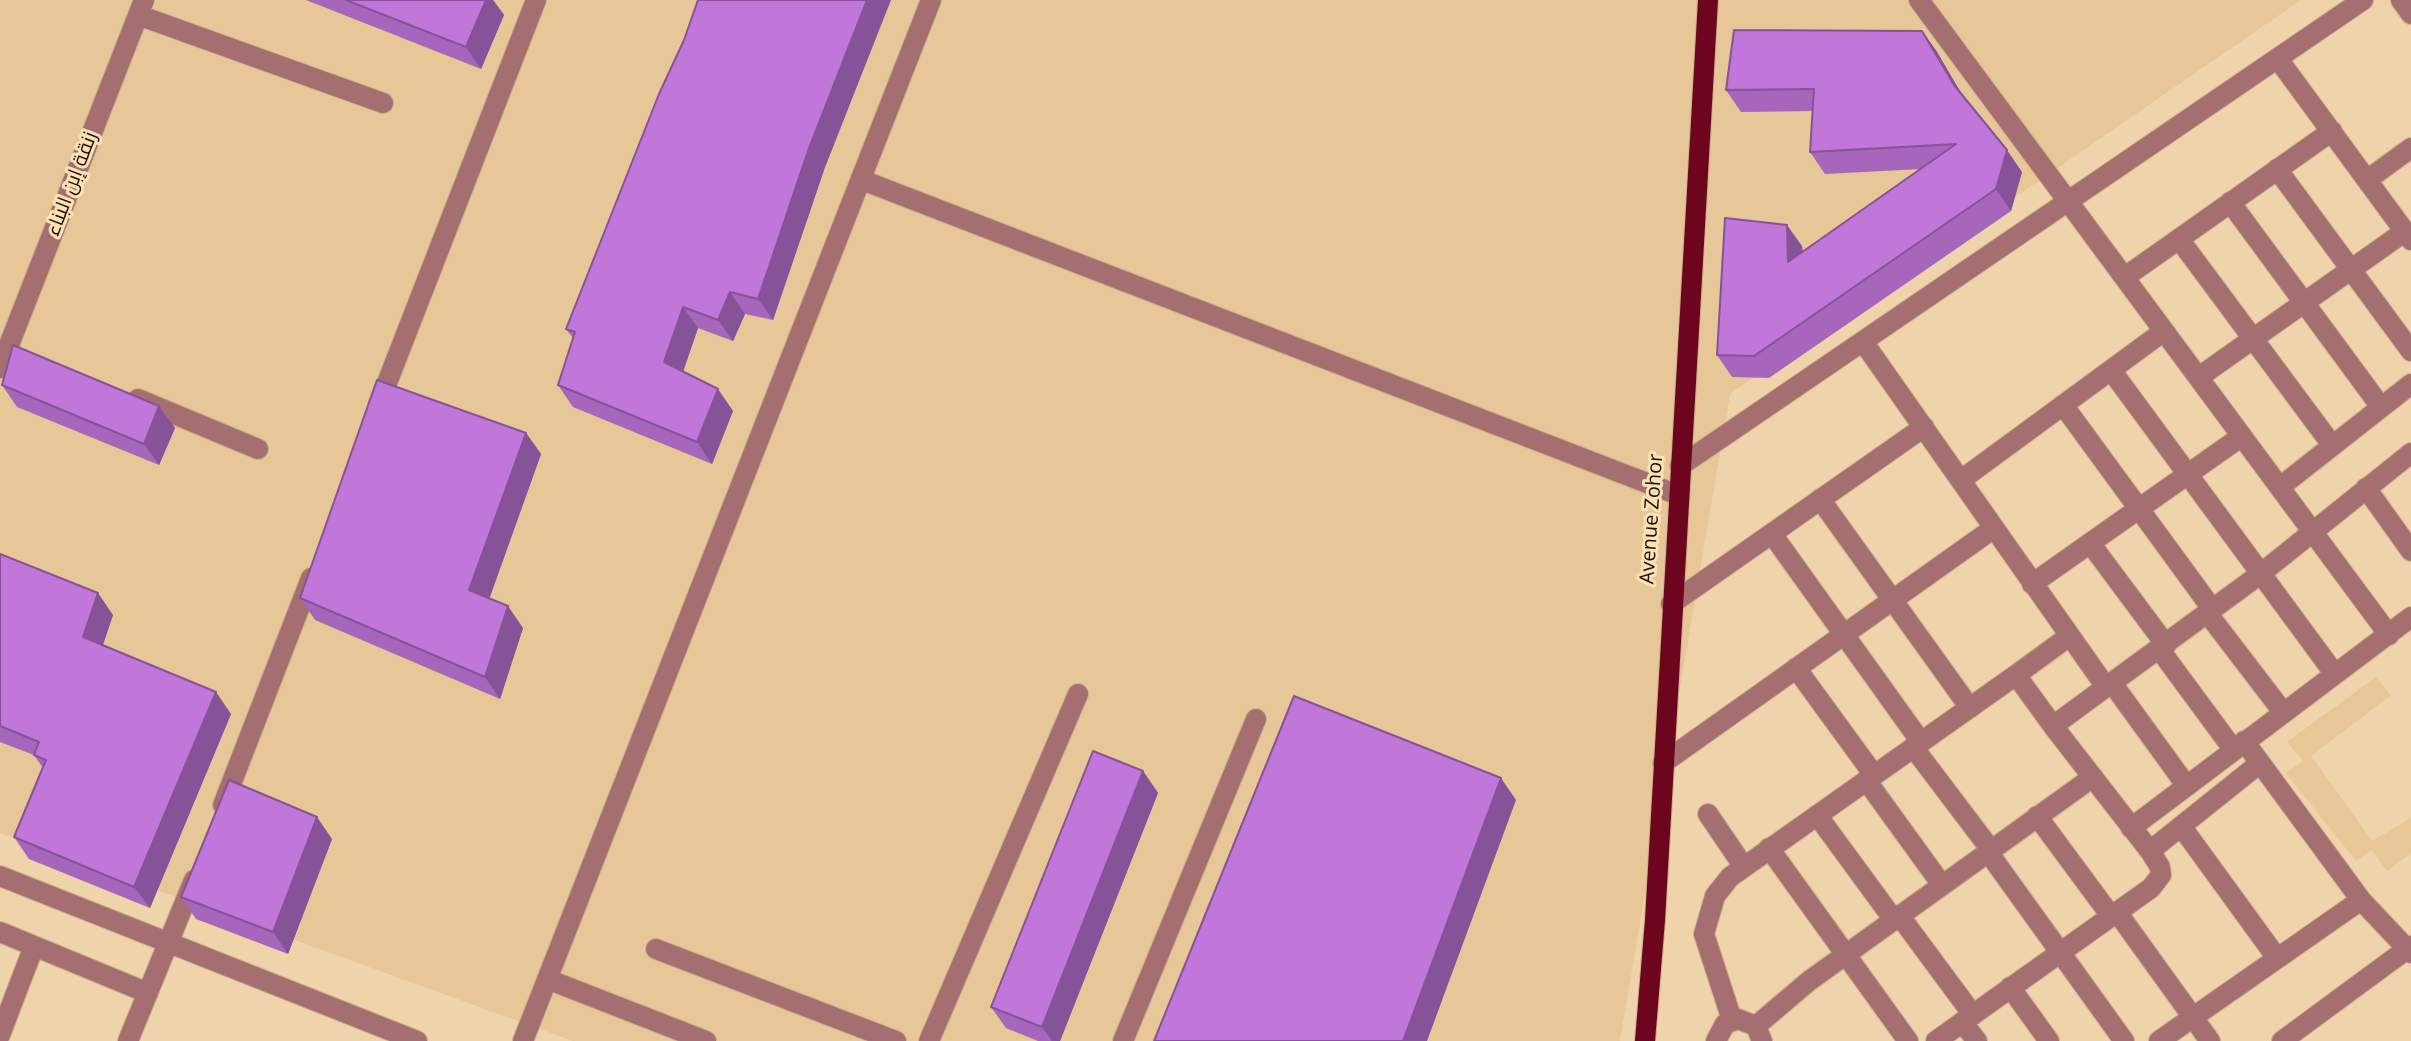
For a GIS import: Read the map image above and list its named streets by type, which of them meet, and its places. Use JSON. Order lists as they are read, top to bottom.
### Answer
{
  "streets": {
    "main road": ["Avenue Zohor"],
    "street": ["زنقة إبن البناء"]
  }
}
